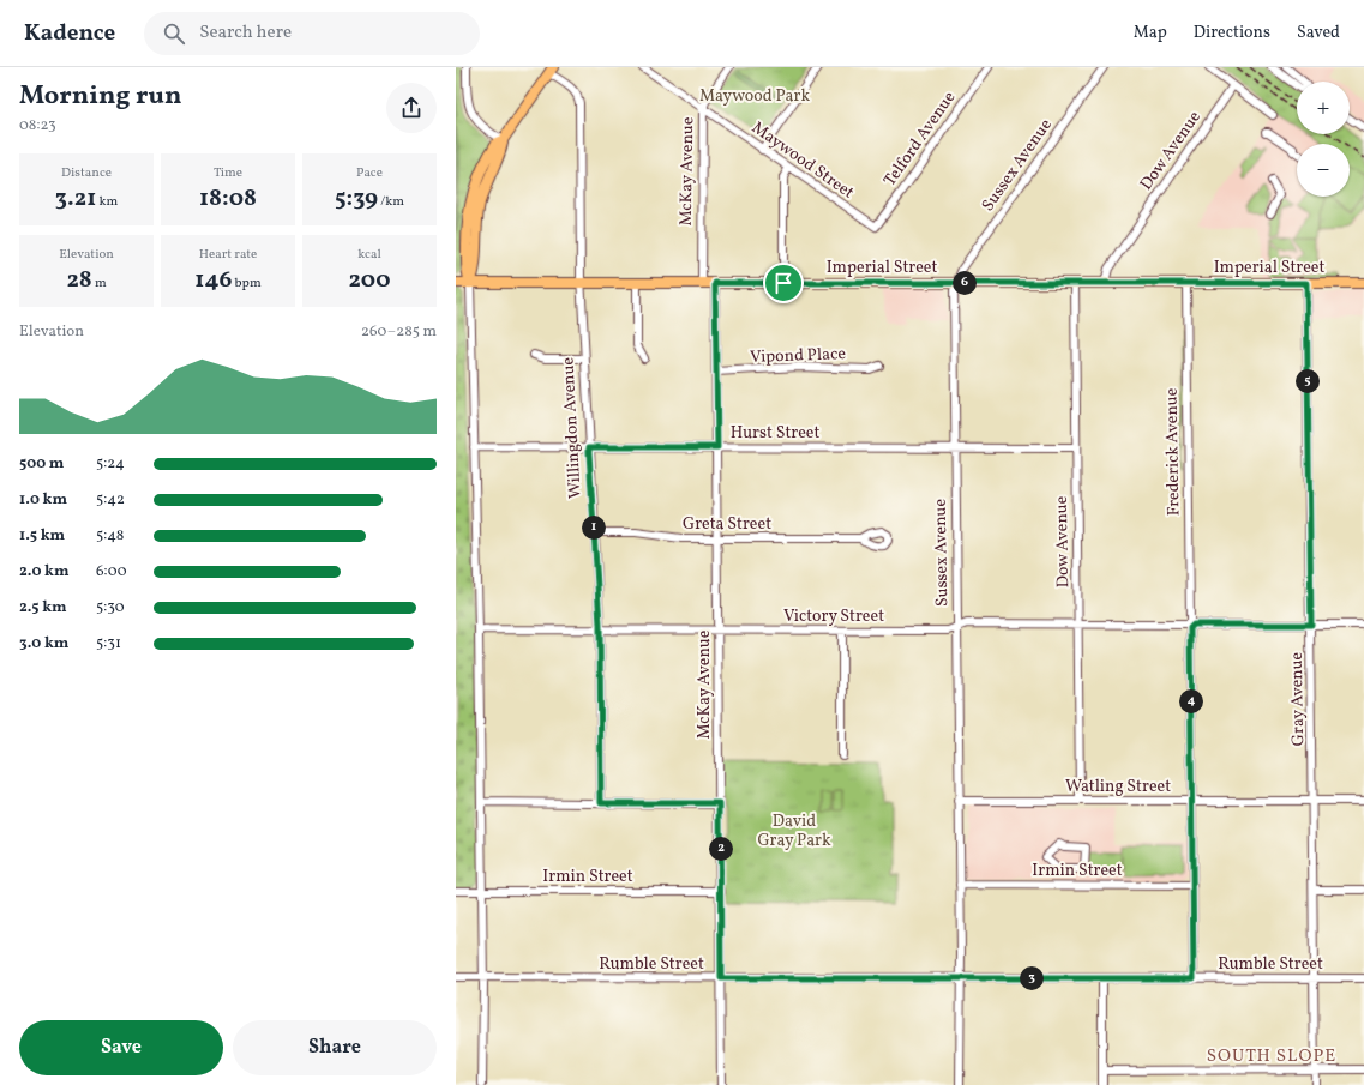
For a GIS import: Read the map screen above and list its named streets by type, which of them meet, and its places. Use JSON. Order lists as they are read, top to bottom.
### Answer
{
  "streets": {
    "main road": ["Imperial Street"],
    "street": [
      "Telford Avenue",
      "Dow Avenue",
      "Maywood Street",
      "Sussex Avenue",
      "McKay Avenue",
      "Vipond Place",
      "Willingdon Avenue",
      "Hurst Street",
      "Frederick Avenue",
      "Greta Street",
      "Victory Street",
      "Gray Avenue",
      "Watling Street",
      "Irmin Street",
      "Rumble Street"
    ]
  },
  "crossings": [
    ["Telford Avenue", "Maywood Street"],
    ["Dow Avenue", "Imperial Street"],
    ["Dow Avenue", "Hurst Street"],
    ["Dow Avenue", "Victory Street"],
    ["Dow Avenue", "Watling Street"],
    ["Maywood Street", "McKay Avenue"],
    ["Sussex Avenue", "Imperial Street"],
    ["Sussex Avenue", "Hurst Street"],
    ["Sussex Avenue", "Victory Street"],
    ["Sussex Avenue", "Watling Street"],
    ["Sussex Avenue", "Irmin Street"],
    ["Sussex Avenue", "Rumble Street"],
    ["McKay Avenue", "Imperial Street"],
    ["McKay Avenue", "Vipond Place"],
    ["McKay Avenue", "Hurst Street"],
    ["McKay Avenue", "Greta Street"],
    ["McKay Avenue", "Victory Street"],
    ["McKay Avenue", "Irmin Street"],
    ["McKay Avenue", "Rumble Street"],
    ["Imperial Street", "Willingdon Avenue"],
    ["Imperial Street", "Frederick Avenue"],
    ["Imperial Street", "Gray Avenue"],
    ["Willingdon Avenue", "Hurst Street"],
    ["Willingdon Avenue", "Greta Street"],
    ["Willingdon Avenue", "Victory Street"],
    ["Frederick Avenue", "Victory Street"],
    ["Frederick Avenue", "Watling Street"],
    ["Frederick Avenue", "Irmin Street"],
    ["Frederick Avenue", "Rumble Street"],
    ["Victory Street", "Gray Avenue"],
    ["Gray Avenue", "Watling Street"],
    ["Gray Avenue", "Rumble Street"]
  ],
  "districts": ["SOUTH SLOPE"],
  "parks": ["Maywood Park", "David Gray Park"],
  "page": {
    "header": "Kadence",
    "search": "Search here",
    "nav": ["Map", "Directions", "Saved"],
    "heading": ["Morning run", "08:23"],
    "map_buttons": ["+", "−"],
    "stats": [
      ["Distance", "3.21 km"],
      ["Time", "18:08"],
      ["Pace", "5:39 /km"],
      ["Elevation", "28 m"],
      ["Heart rate", "146 bpm"],
      ["kcal", "200"]
    ],
    "pins": [
      "6",
      "5",
      "1",
      "4",
      "2",
      "3"
    ],
    "chart": ["Elevation", "260–285 m"],
    "list": [
      {
        "name": "500 m",
        "note": "5:24"
      },
      {
        "name": "1.0 km",
        "note": "5:42"
      },
      {
        "name": "1.5 km",
        "note": "5:48"
      },
      {
        "name": "2.0 km",
        "note": "6:00"
      },
      {
        "name": "2.5 km",
        "note": "5:30"
      },
      {
        "name": "3.0 km",
        "note": "5:31"
      }
    ],
    "buttons": ["Save", "Share"]
  }
}
